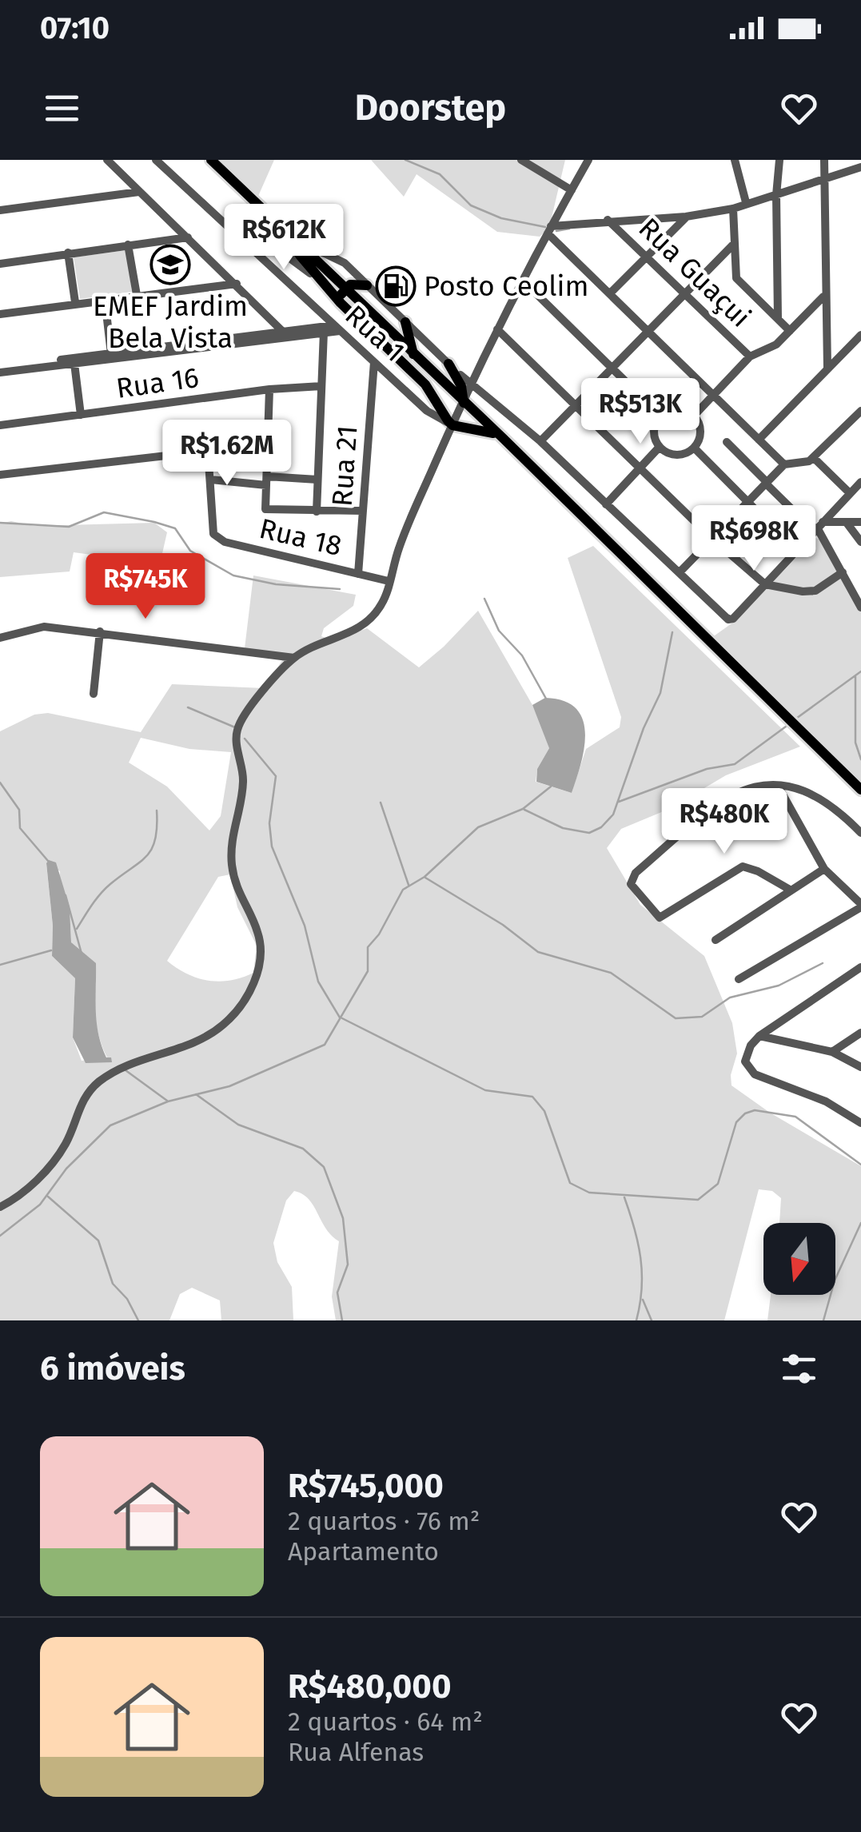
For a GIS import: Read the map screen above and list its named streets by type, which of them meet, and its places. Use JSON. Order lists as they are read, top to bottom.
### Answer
{
  "streets": {
    "street": [
      "Rua Guaçui",
      "Rua 1",
      "Rua 16",
      "Rua 21",
      "Rua 18"
    ]
  },
  "crossings": [
    ["Rua 1", "Rua 21"],
    ["Rua 21", "Rua 18"]
  ],
  "places": {
    "school or university": ["EMEF Jardim Bela Vista"],
    "fuel station": ["Posto Ceolim"]
  },
  "north": "bottom",
  "page": {
    "status": "07:10",
    "header": "Doorstep",
    "price": [
      "R$612K",
      "R$513K",
      "R$1.62M",
      "R$698K",
      "R$745K",
      "R$480K"
    ],
    "heading": "6 imóveis",
    "list": [
      {
        "name": "R$745,000",
        "note": "2 quartos · 76 m² · Apartamento"
      },
      {
        "name": "R$480,000",
        "note": "2 quartos · 64 m² · Rua Alfenas"
      }
    ]
  }
}
